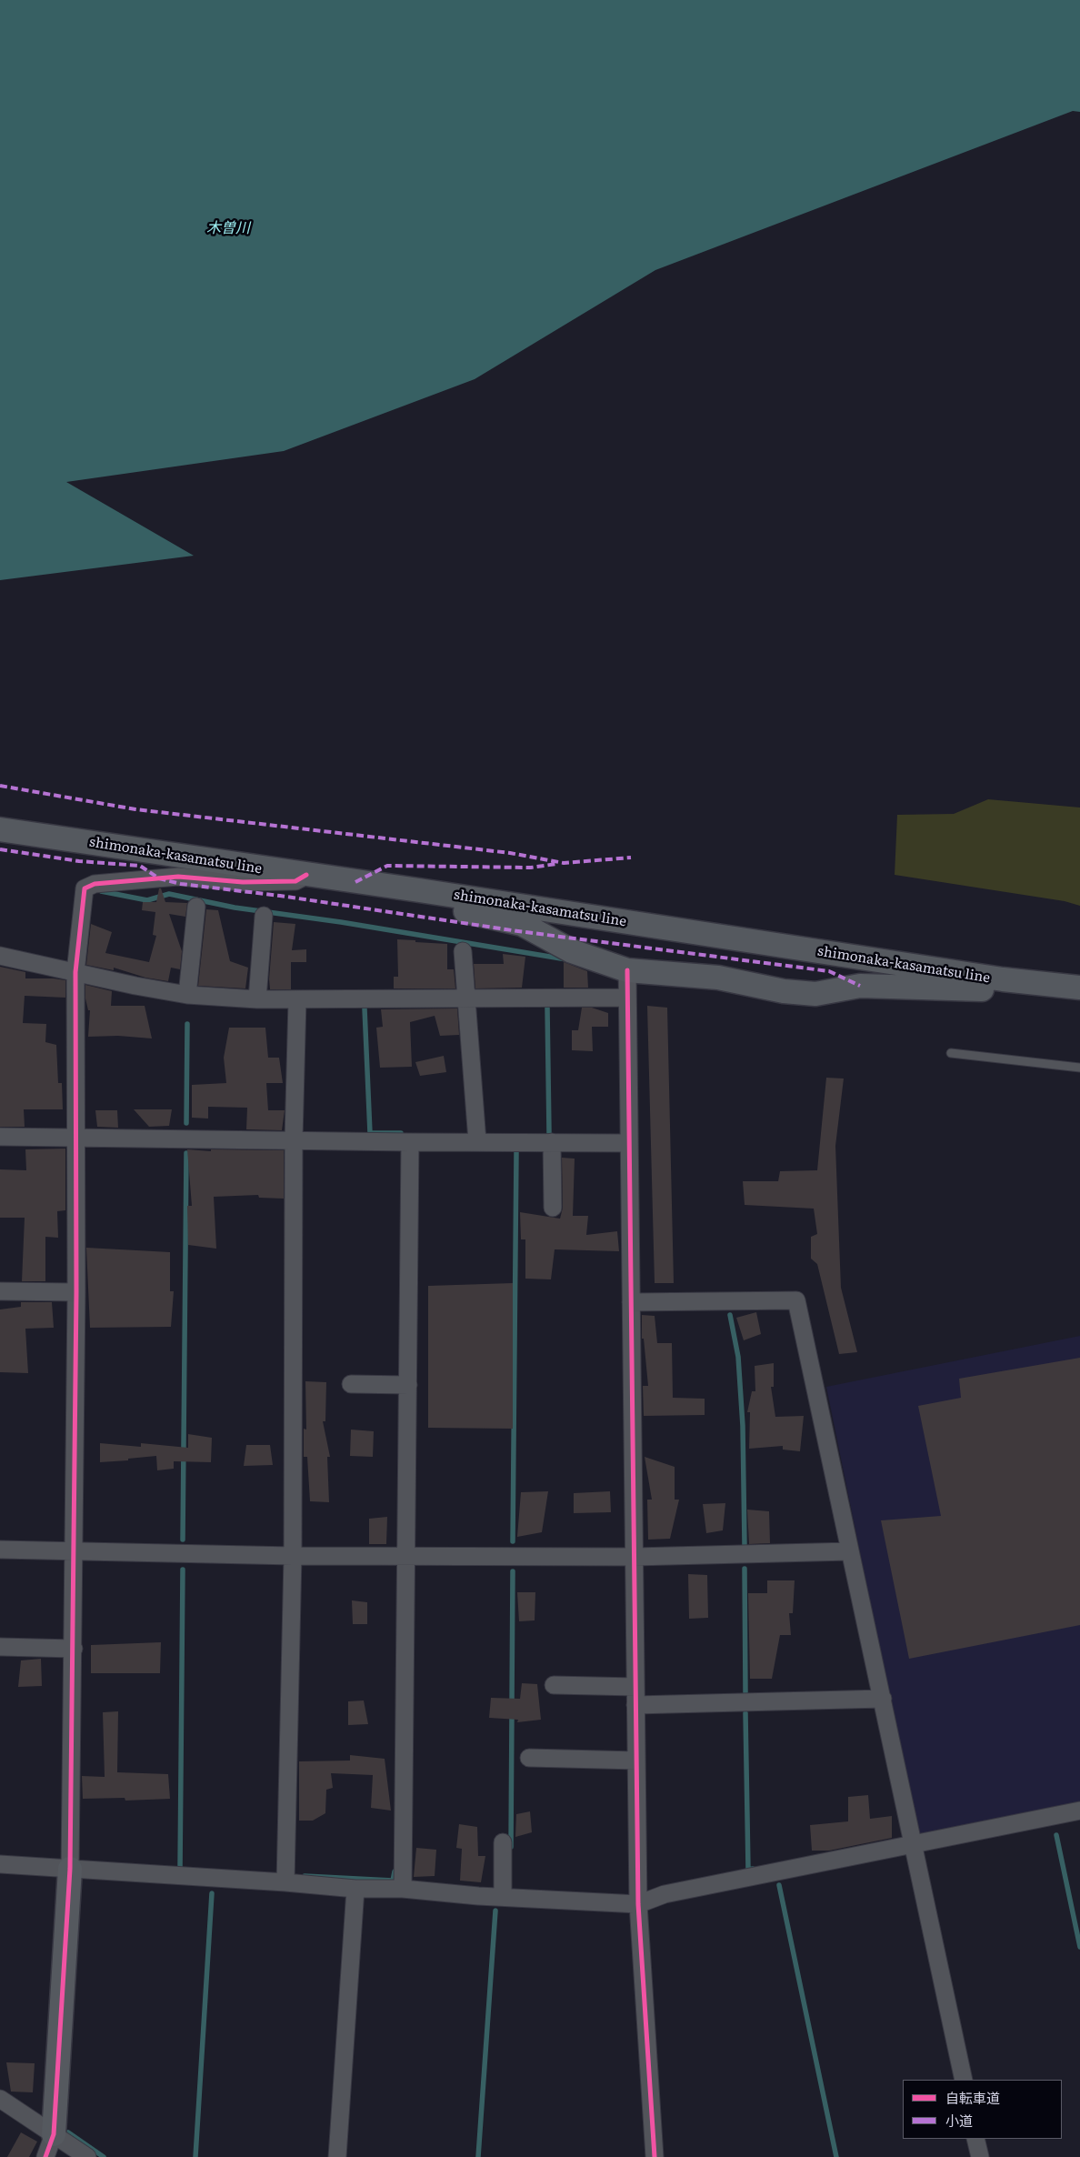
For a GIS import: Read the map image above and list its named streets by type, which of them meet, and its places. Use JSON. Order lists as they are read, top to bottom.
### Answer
{
  "streets": {
    "main road": ["shimonaka-kasamatsu line"]
  },
  "water": ["木曽川"],
  "legend": ["自転車道", "小道"]
}
